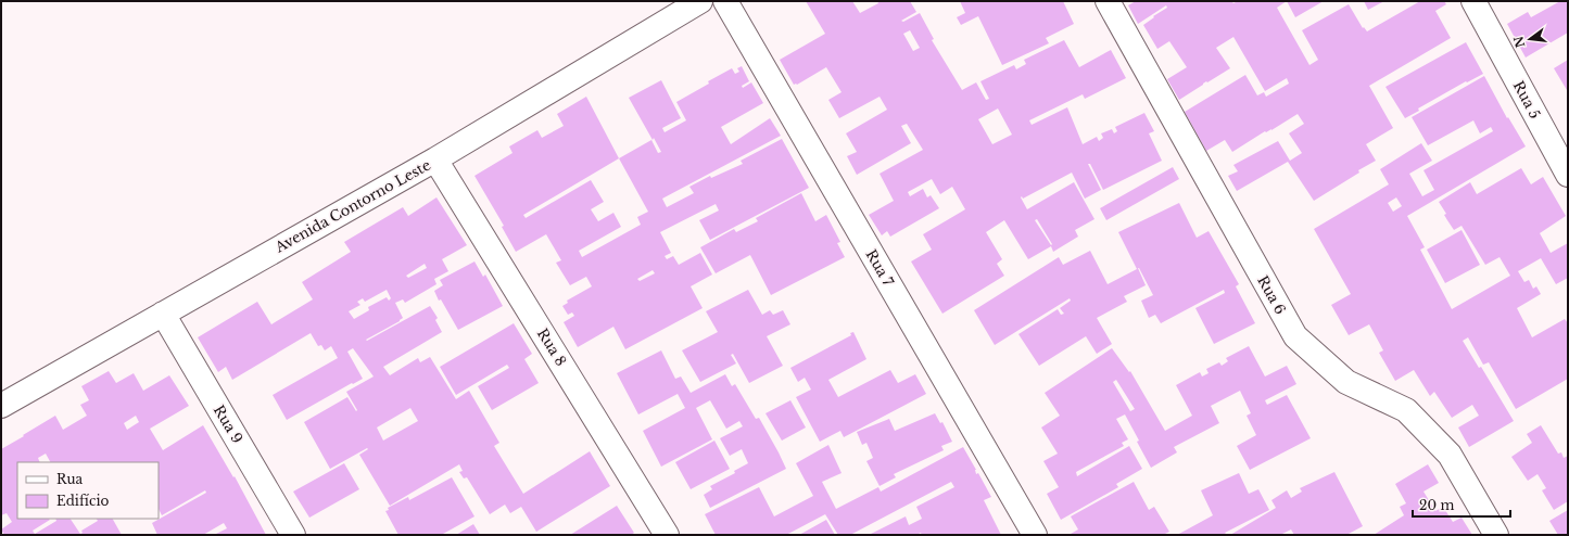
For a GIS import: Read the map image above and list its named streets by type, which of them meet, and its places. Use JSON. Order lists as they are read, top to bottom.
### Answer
{
  "streets": {
    "street": [
      "Rua 5",
      "Avenida Contorno Leste",
      "Rua 7",
      "Rua 6",
      "Rua 8",
      "Rua 9"
    ]
  },
  "crossings": [
    ["Avenida Contorno Leste", "Rua 8"],
    ["Avenida Contorno Leste", "Rua 9"]
  ],
  "legend": ["Rua", "Edifício"],
  "scale_bar": "20 m",
  "north": "left"
}
